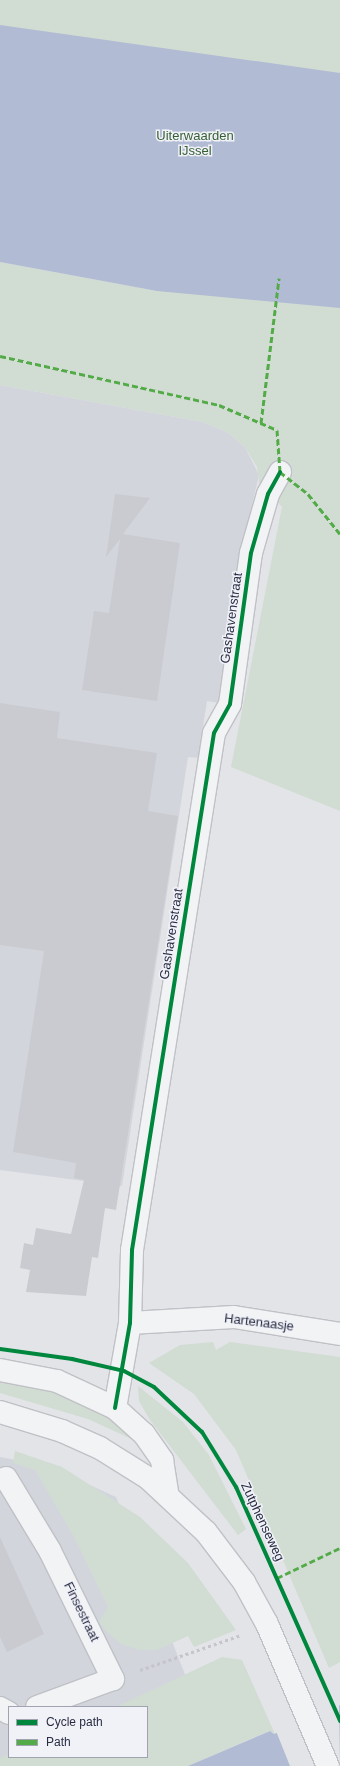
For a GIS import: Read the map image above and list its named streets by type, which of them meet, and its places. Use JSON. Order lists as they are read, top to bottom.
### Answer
{
  "streets": {
    "street": ["Gashavenstraat", "Hartenaasje", "Finsestraat"],
    "cycle path": ["Zutphenseweg"]
  },
  "crossings": [
    ["Gashavenstraat", "Hartenaasje"]
  ],
  "parks": ["Uiterwaarden IJssel"],
  "legend": ["Cycle path", "Path"]
}
